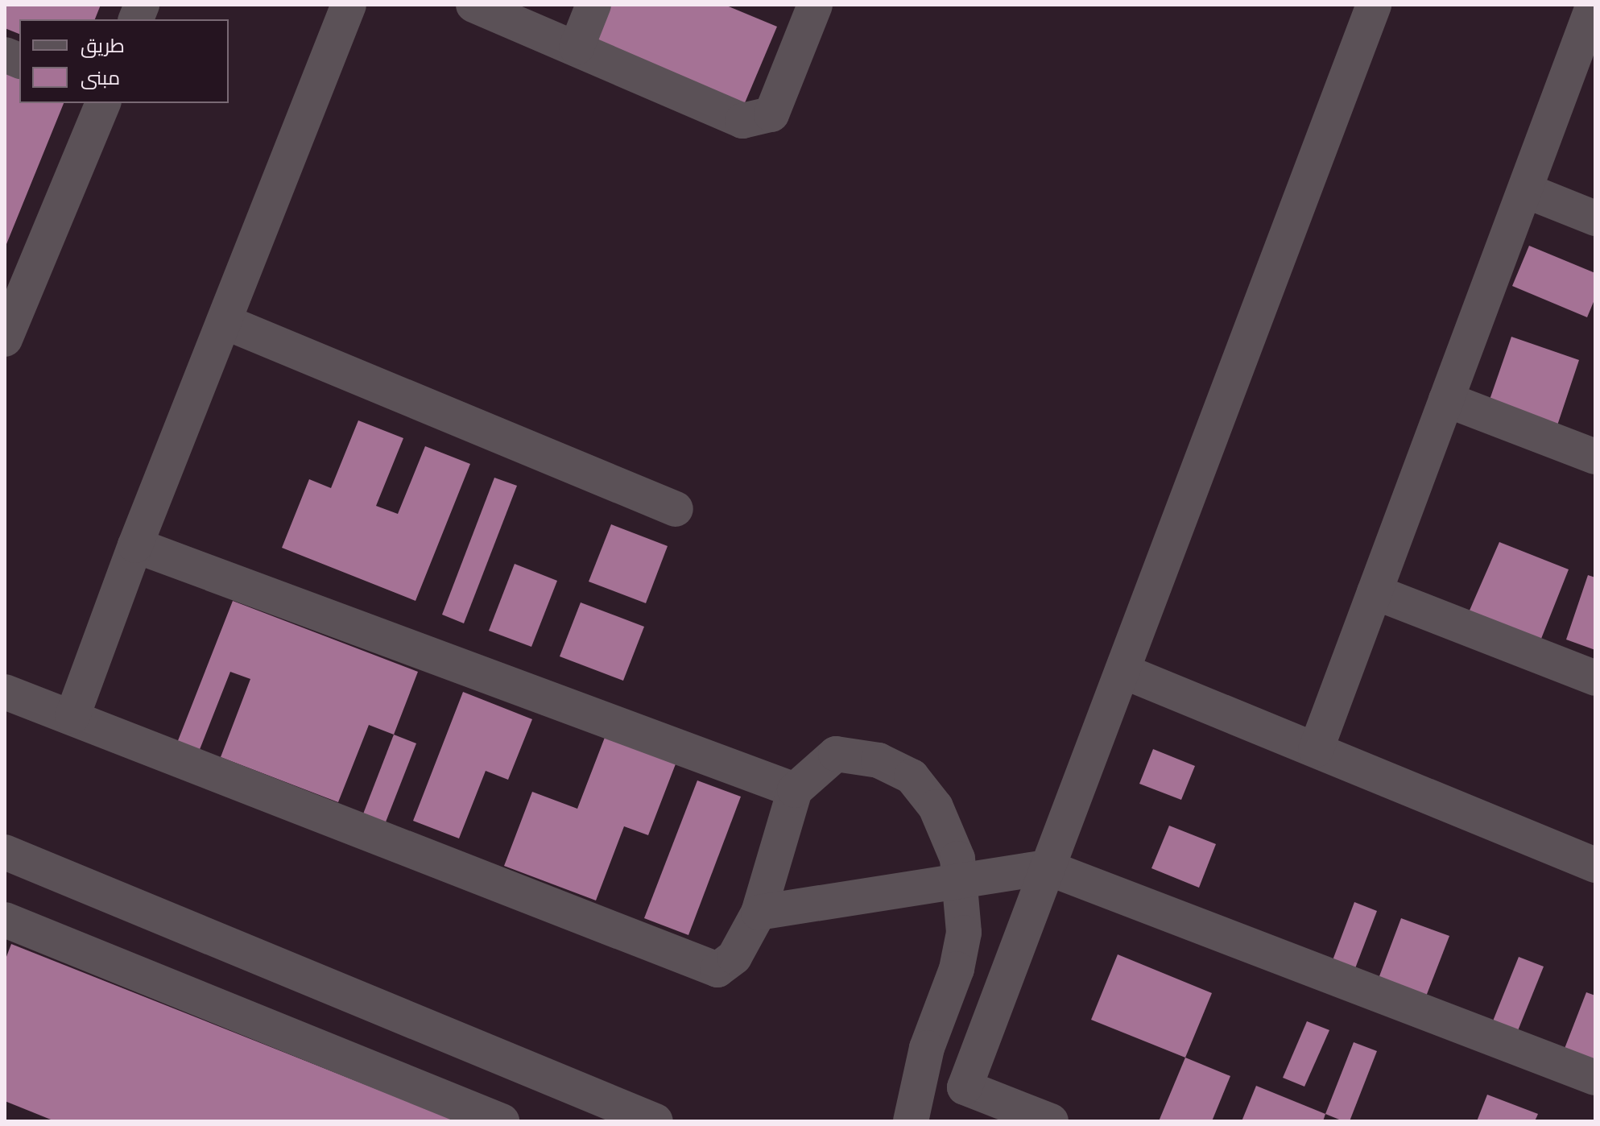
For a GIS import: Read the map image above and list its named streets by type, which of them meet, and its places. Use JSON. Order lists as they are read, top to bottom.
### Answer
{
  "legend": ["طريق", "مبنى"]
}
